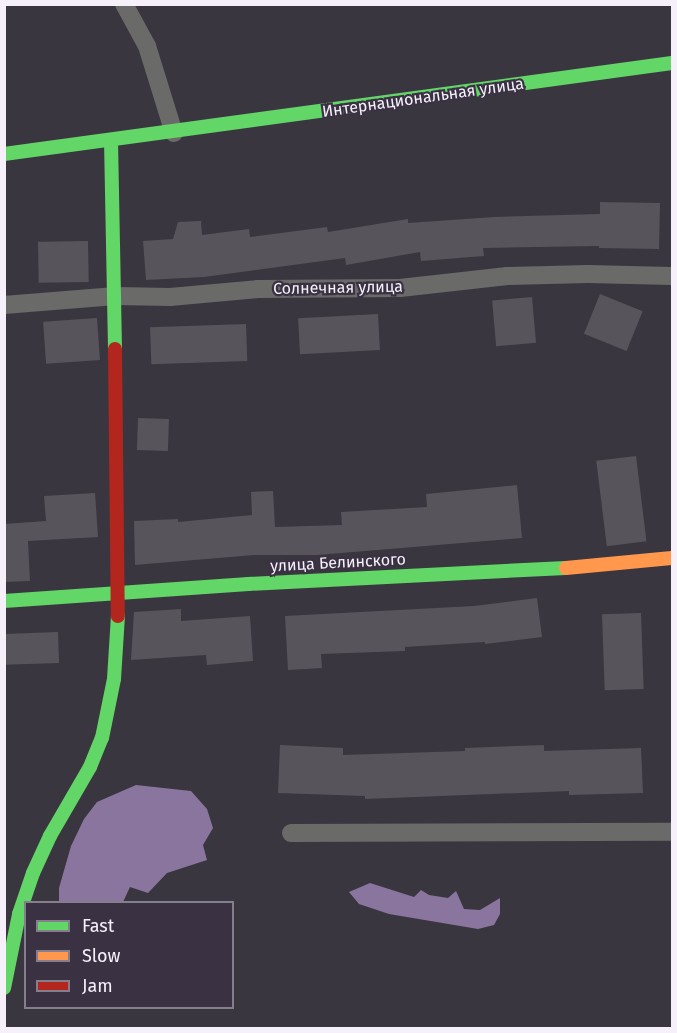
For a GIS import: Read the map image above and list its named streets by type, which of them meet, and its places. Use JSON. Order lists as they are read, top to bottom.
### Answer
{
  "streets": {
    "street": ["Интернациональная улица", "Солнечная улица", "улица Белинского"]
  },
  "legend": ["Fast", "Slow", "Jam"]
}
